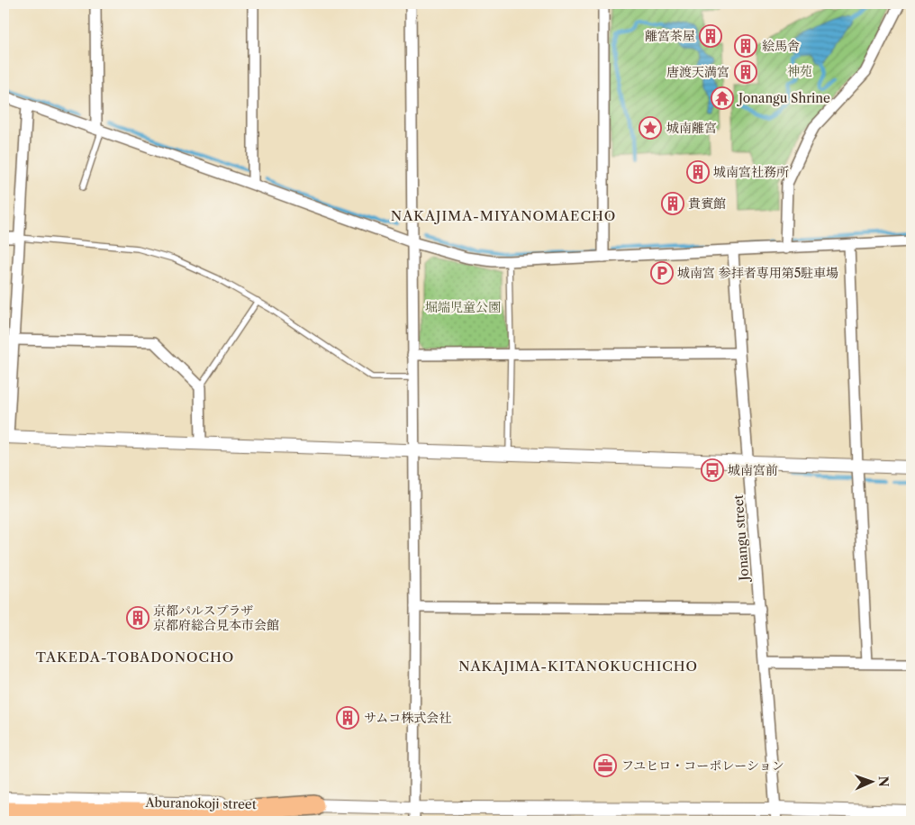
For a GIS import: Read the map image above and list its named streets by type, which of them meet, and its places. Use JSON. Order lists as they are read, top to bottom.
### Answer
{
  "streets": {
    "street": ["Jonangu street", "Aburanokoji street"]
  },
  "crossings": [
    ["Jonangu street", "Aburanokoji street"]
  ],
  "districts": ["NAKAJIMA-MIYANOMAECHO", "TAKEDA-TOBADONOCHO", "NAKAJIMA-KITANOKUCHICHO"],
  "parks": ["神苑", "堀端児童公園"],
  "places": {
    "building": [
      "離宮茶屋",
      "絵馬舎",
      "唐渡天満宮",
      "城南宮社務所",
      "貴賓館",
      "京都パルスプラザ 京都府総合見本市会館",
      "サムコ株式会社"
    ],
    "temple": ["Jonangu Shrine"],
    "place": ["城南離宮"],
    "parking": ["城南宮 参拝者専用第5駐車場"],
    "bus stop": ["城南宮前"],
    "office": ["フユヒロ・コーポレーション"]
  },
  "north": "right"
}
